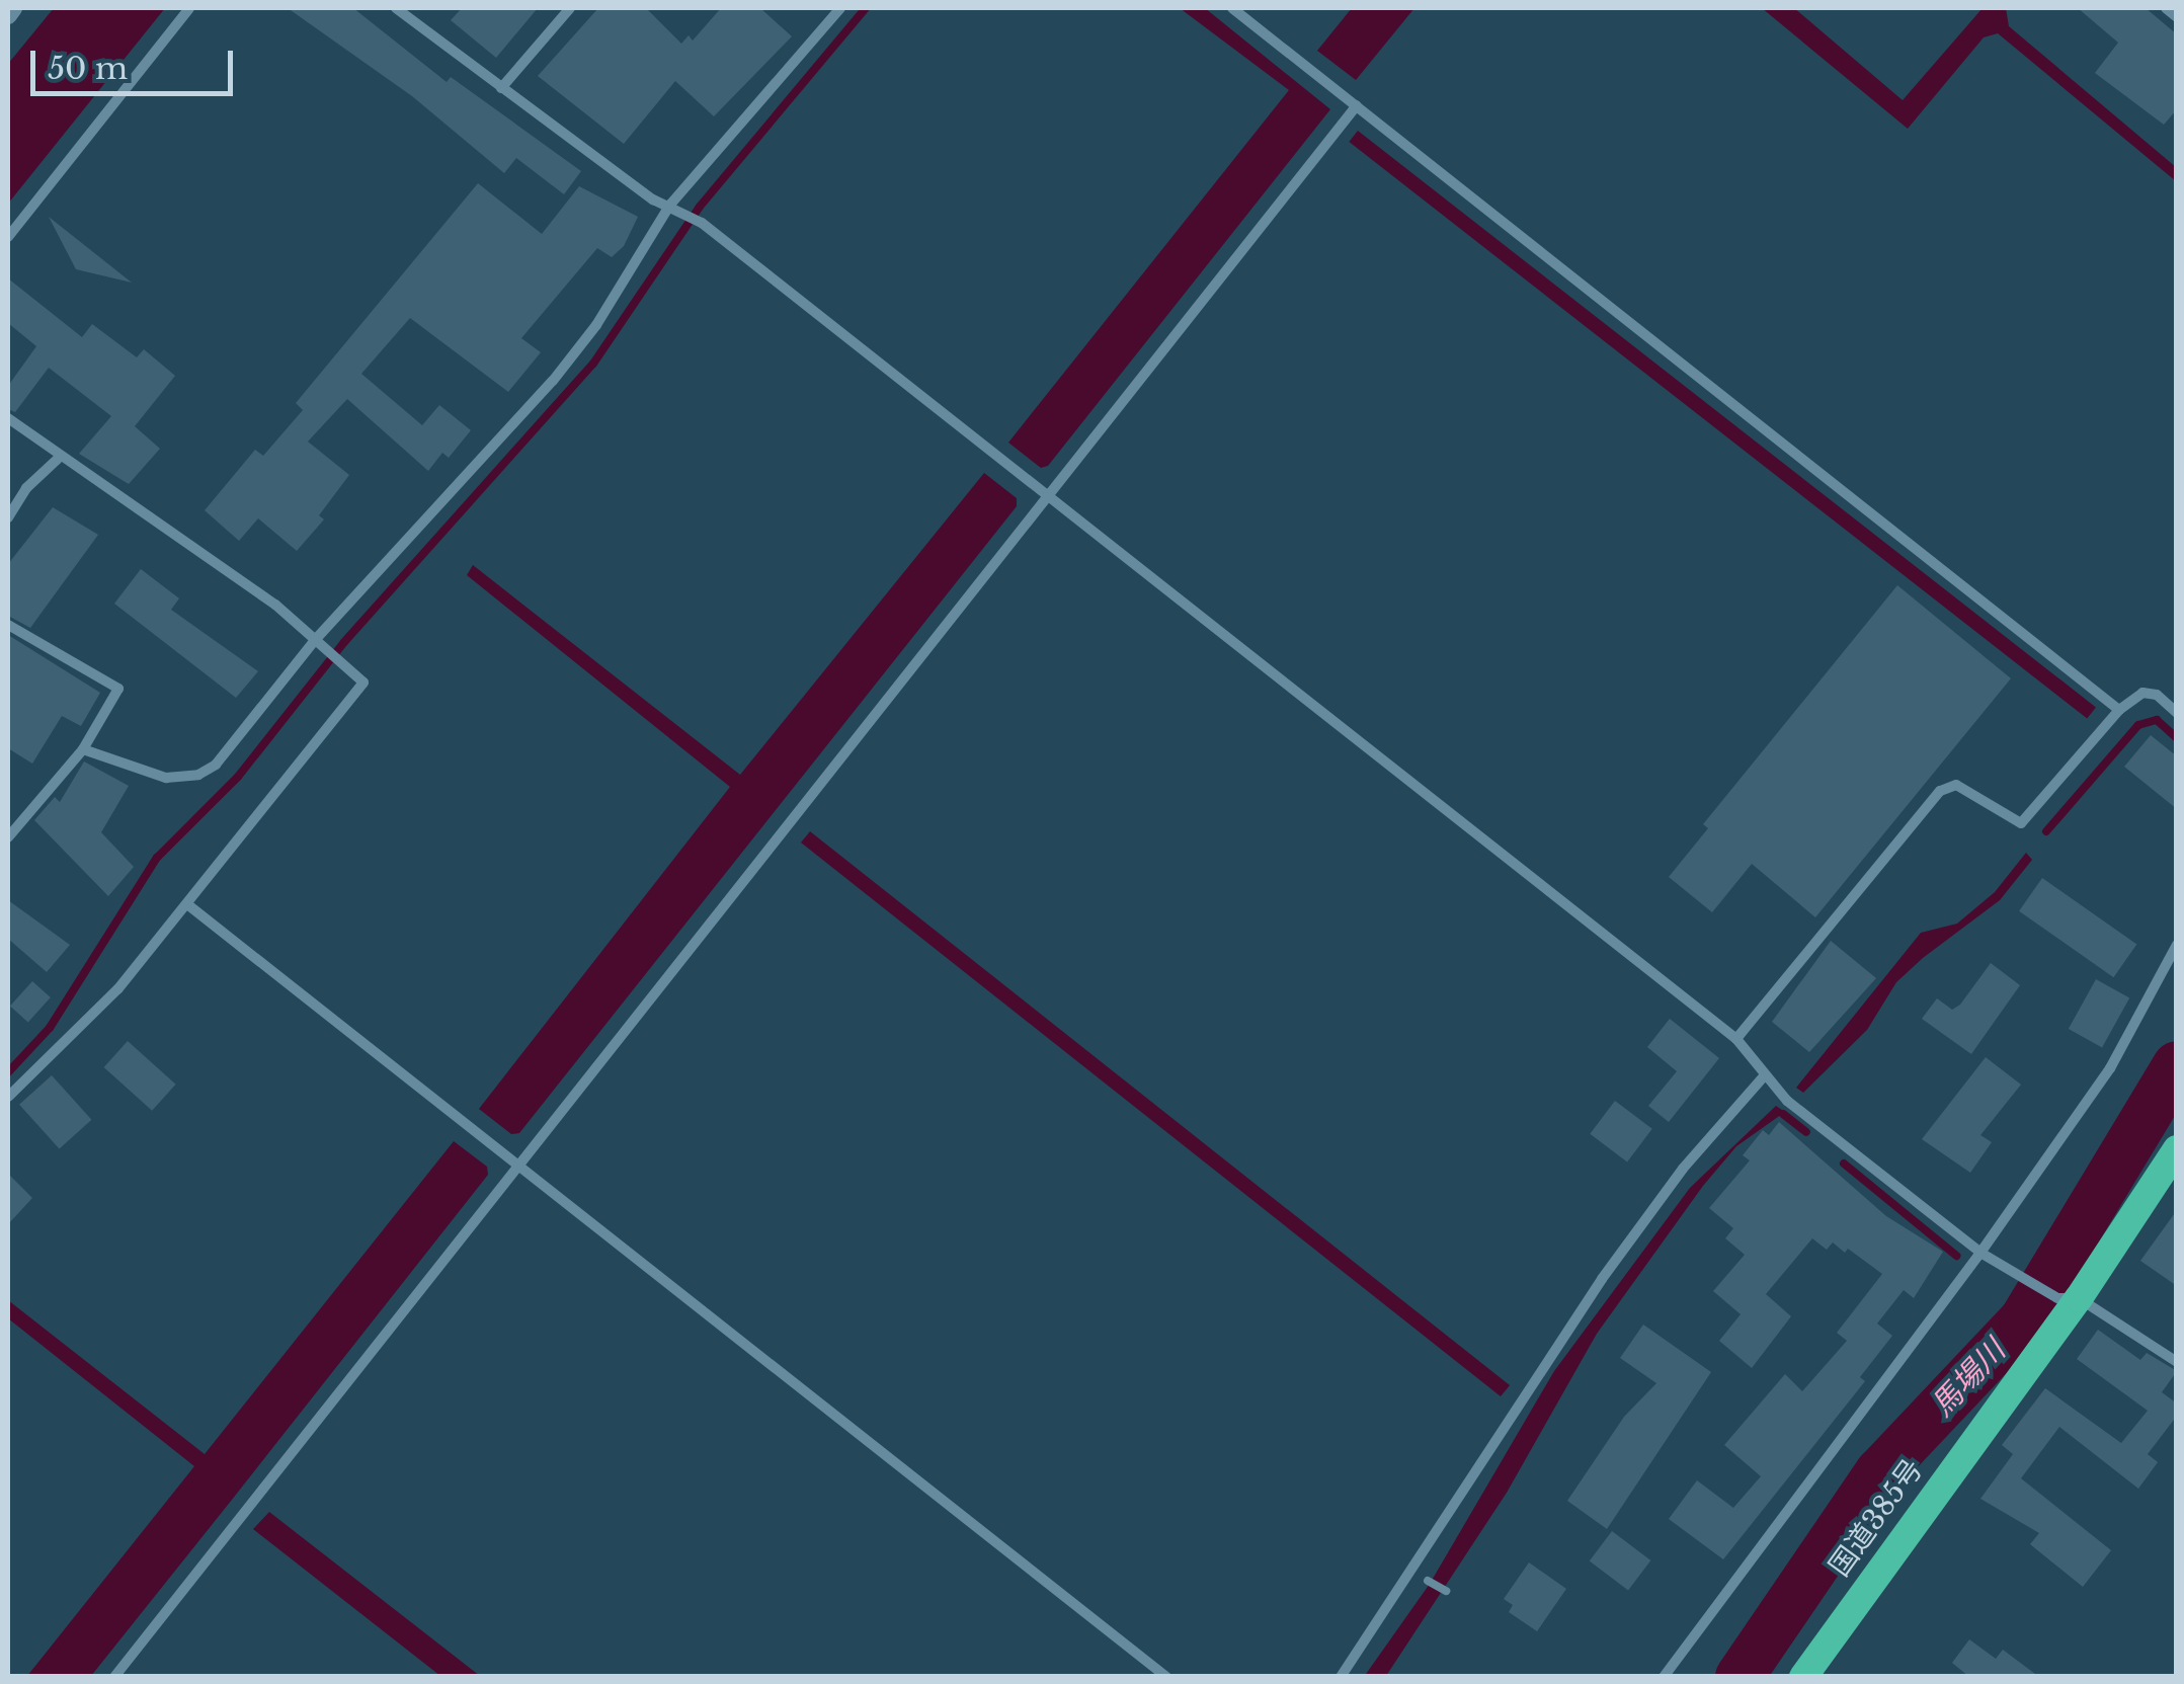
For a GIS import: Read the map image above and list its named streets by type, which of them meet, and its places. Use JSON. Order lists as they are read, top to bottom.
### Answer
{
  "streets": {
    "highway": ["国道385号"]
  },
  "water": ["馬場川"],
  "scale_bar": "50 m"
}
